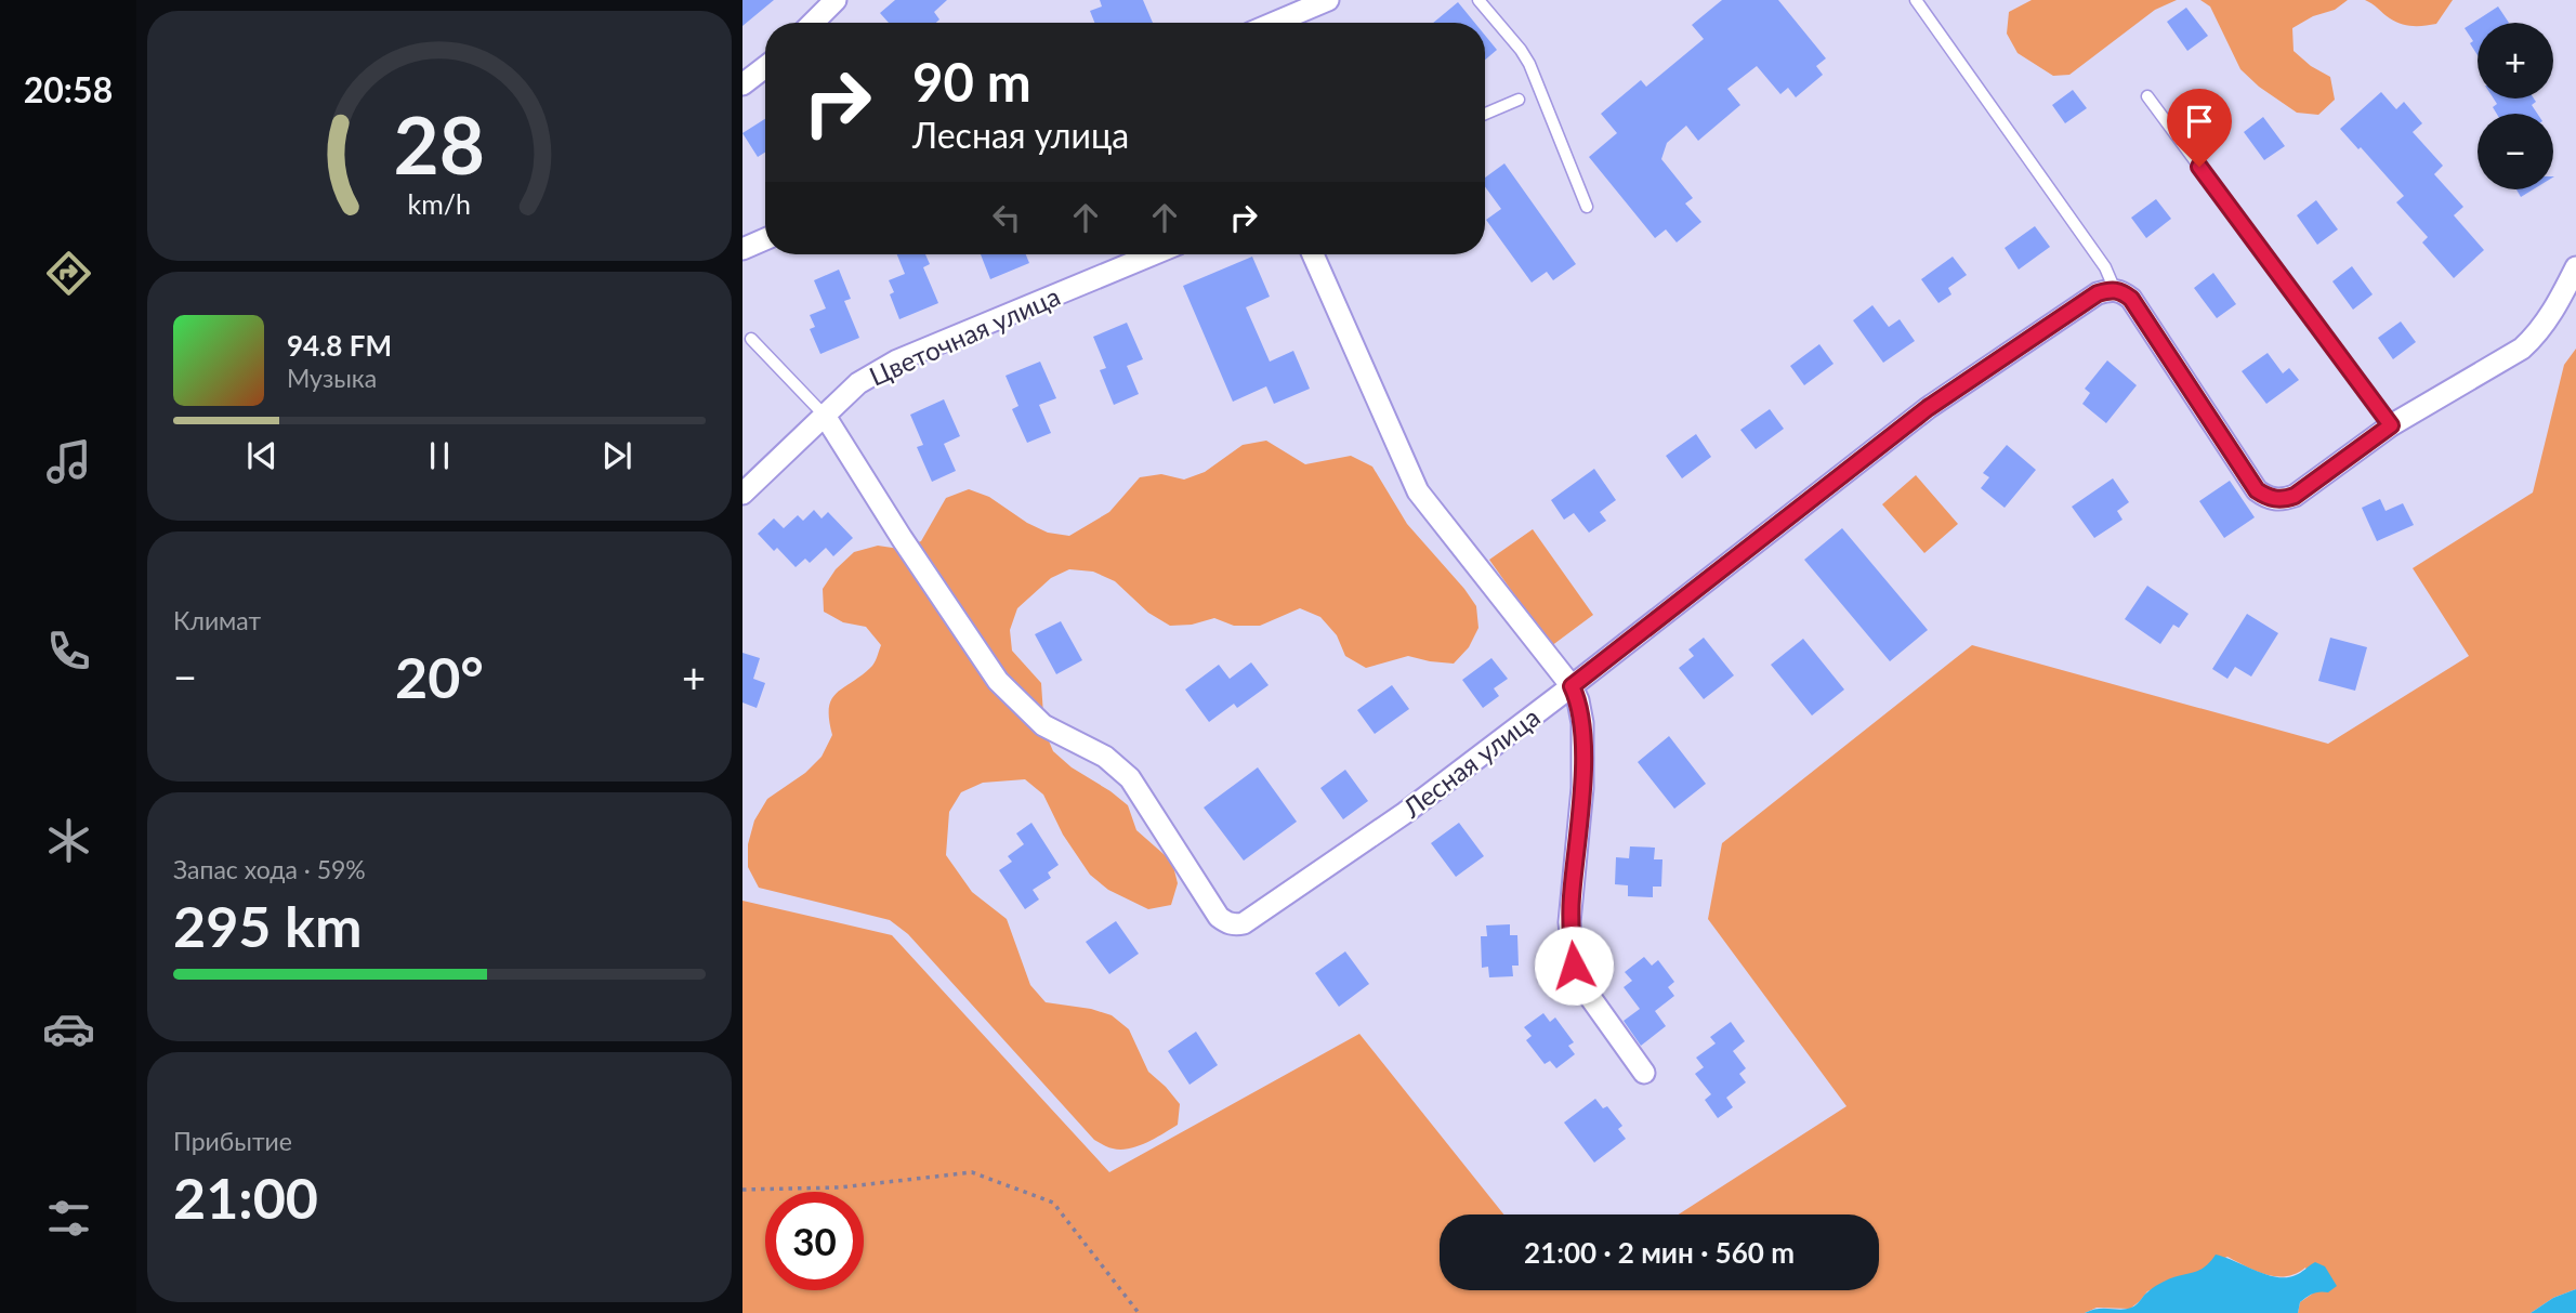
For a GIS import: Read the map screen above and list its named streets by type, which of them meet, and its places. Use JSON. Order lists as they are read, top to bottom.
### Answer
{
  "streets": {
    "street": ["Цветочная улица", "Лесная улица"]
  },
  "crossings": [
    ["Цветочная улица", "Лесная улица"]
  ],
  "page": {
    "tabs": "20:58",
    "map_buttons": ["+", "−"],
    "turn": ["90 m", "Лесная улица"],
    "song": ["94.8 FM", "Музыка"],
    "tile": [
      "Климат",
      ["Запас хода · 59%", "295 km"],
      ["Прибытие", "21:00"]
    ],
    "heat": ["−", "20°", "+"],
    "limit": "30",
    "trip": "21:00 · 2 мин · 560 m",
    "gauge": ["28", "km/h"]
  }
}
